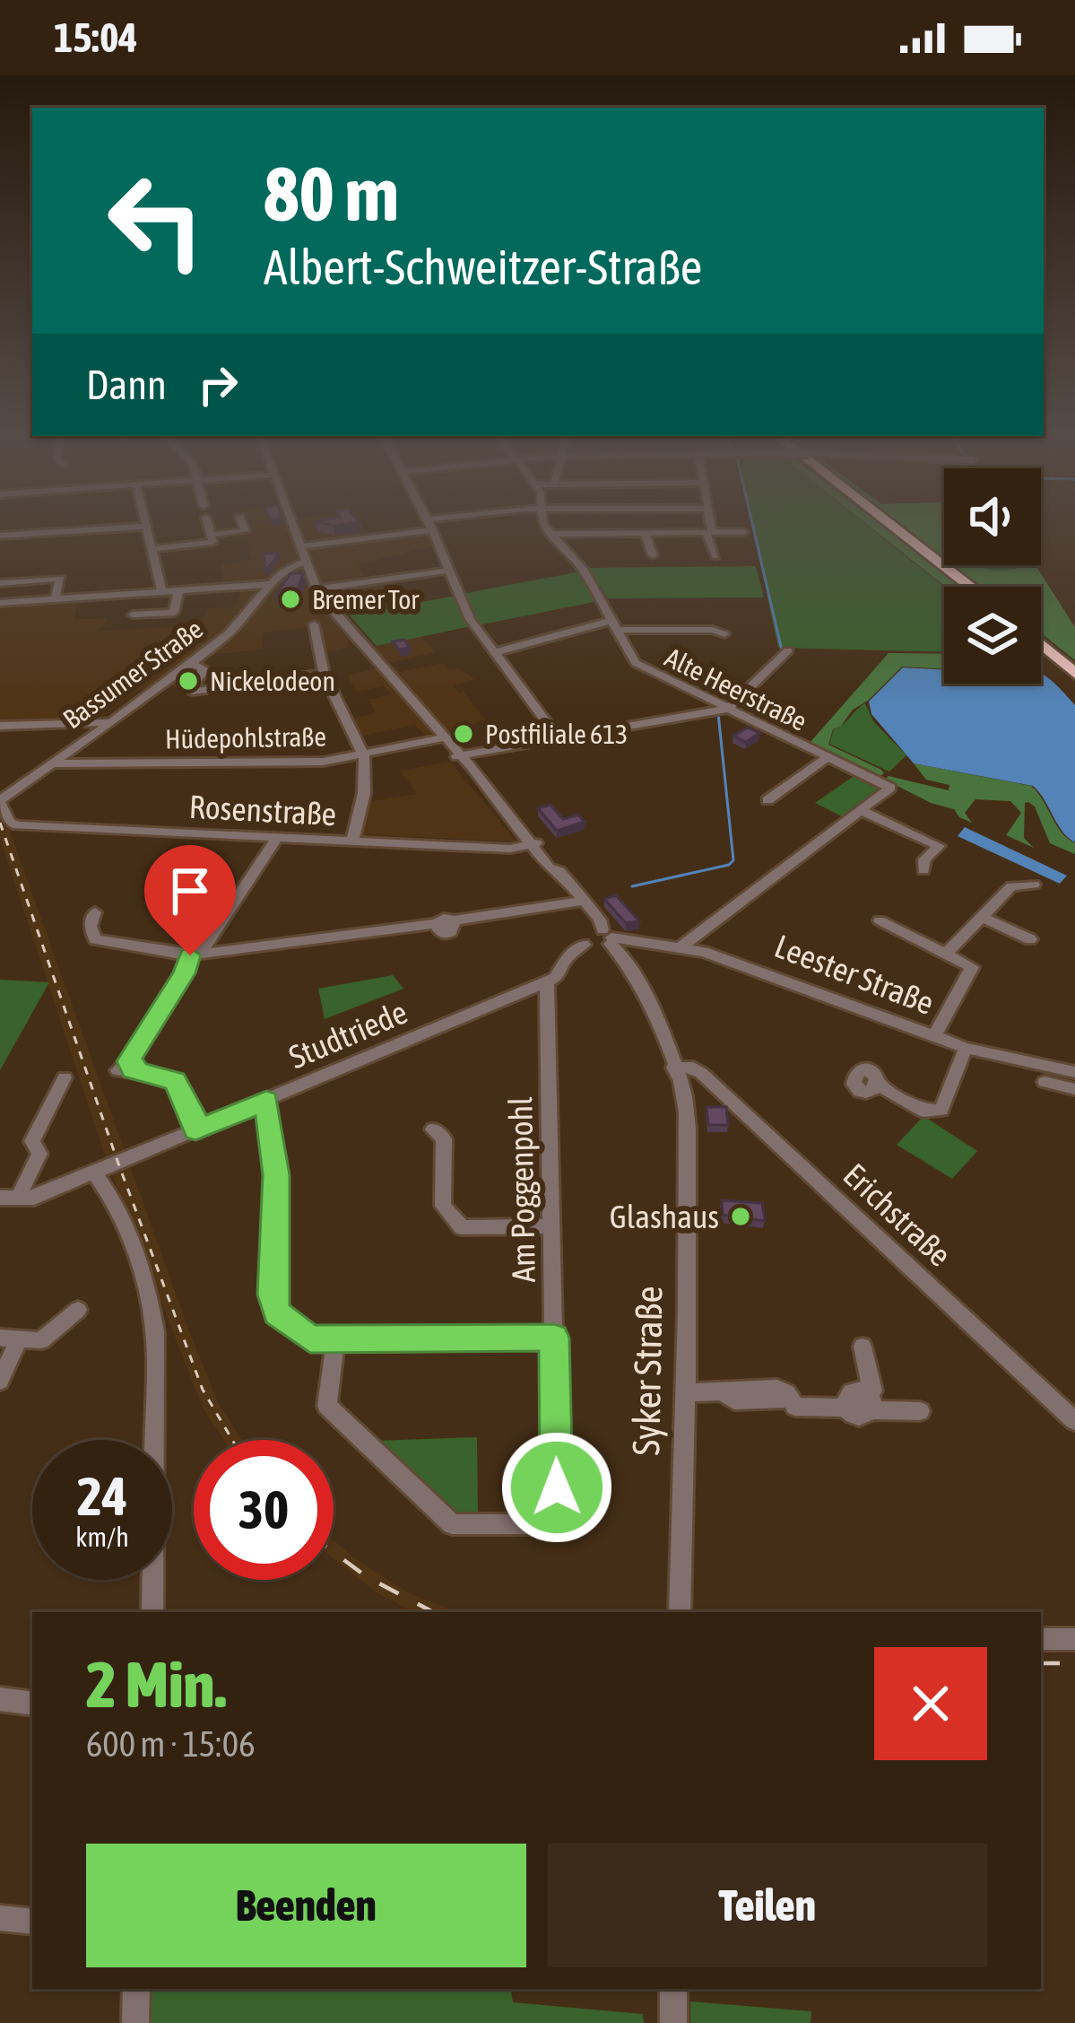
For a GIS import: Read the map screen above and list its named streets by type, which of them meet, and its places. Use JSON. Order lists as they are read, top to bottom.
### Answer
{
  "streets": {
    "street": [
      "Bassumer Straße",
      "Alte Heerstraße",
      "Hüdepohlstraße",
      "Rosenstraße",
      "Leester Straße",
      "Studtriede",
      "Am Poggenpohl",
      "Erichstraße",
      "Syker Straße"
    ]
  },
  "crossings": [
    ["Bassumer Straße", "Hüdepohlstraße"],
    ["Bassumer Straße", "Rosenstraße"],
    ["Leester Straße", "Studtriede"],
    ["Leester Straße", "Syker Straße"],
    ["Studtriede", "Am Poggenpohl"],
    ["Studtriede", "Syker Straße"],
    ["Erichstraße", "Syker Straße"]
  ],
  "places": [
    "Bremer Tor",
    "Nickelodeon",
    "Postfiliale 613",
    "Glashaus"
  ],
  "page": {
    "status": "15:04",
    "turn": ["80 m", "Albert-Schweitzer-Straße"],
    "then": "Dann",
    "speed": "24 km/h",
    "limit": "30",
    "heading": ["2 Min.", "600 m · 15:06"],
    "buttons": ["Beenden", "Teilen"]
  }
}
